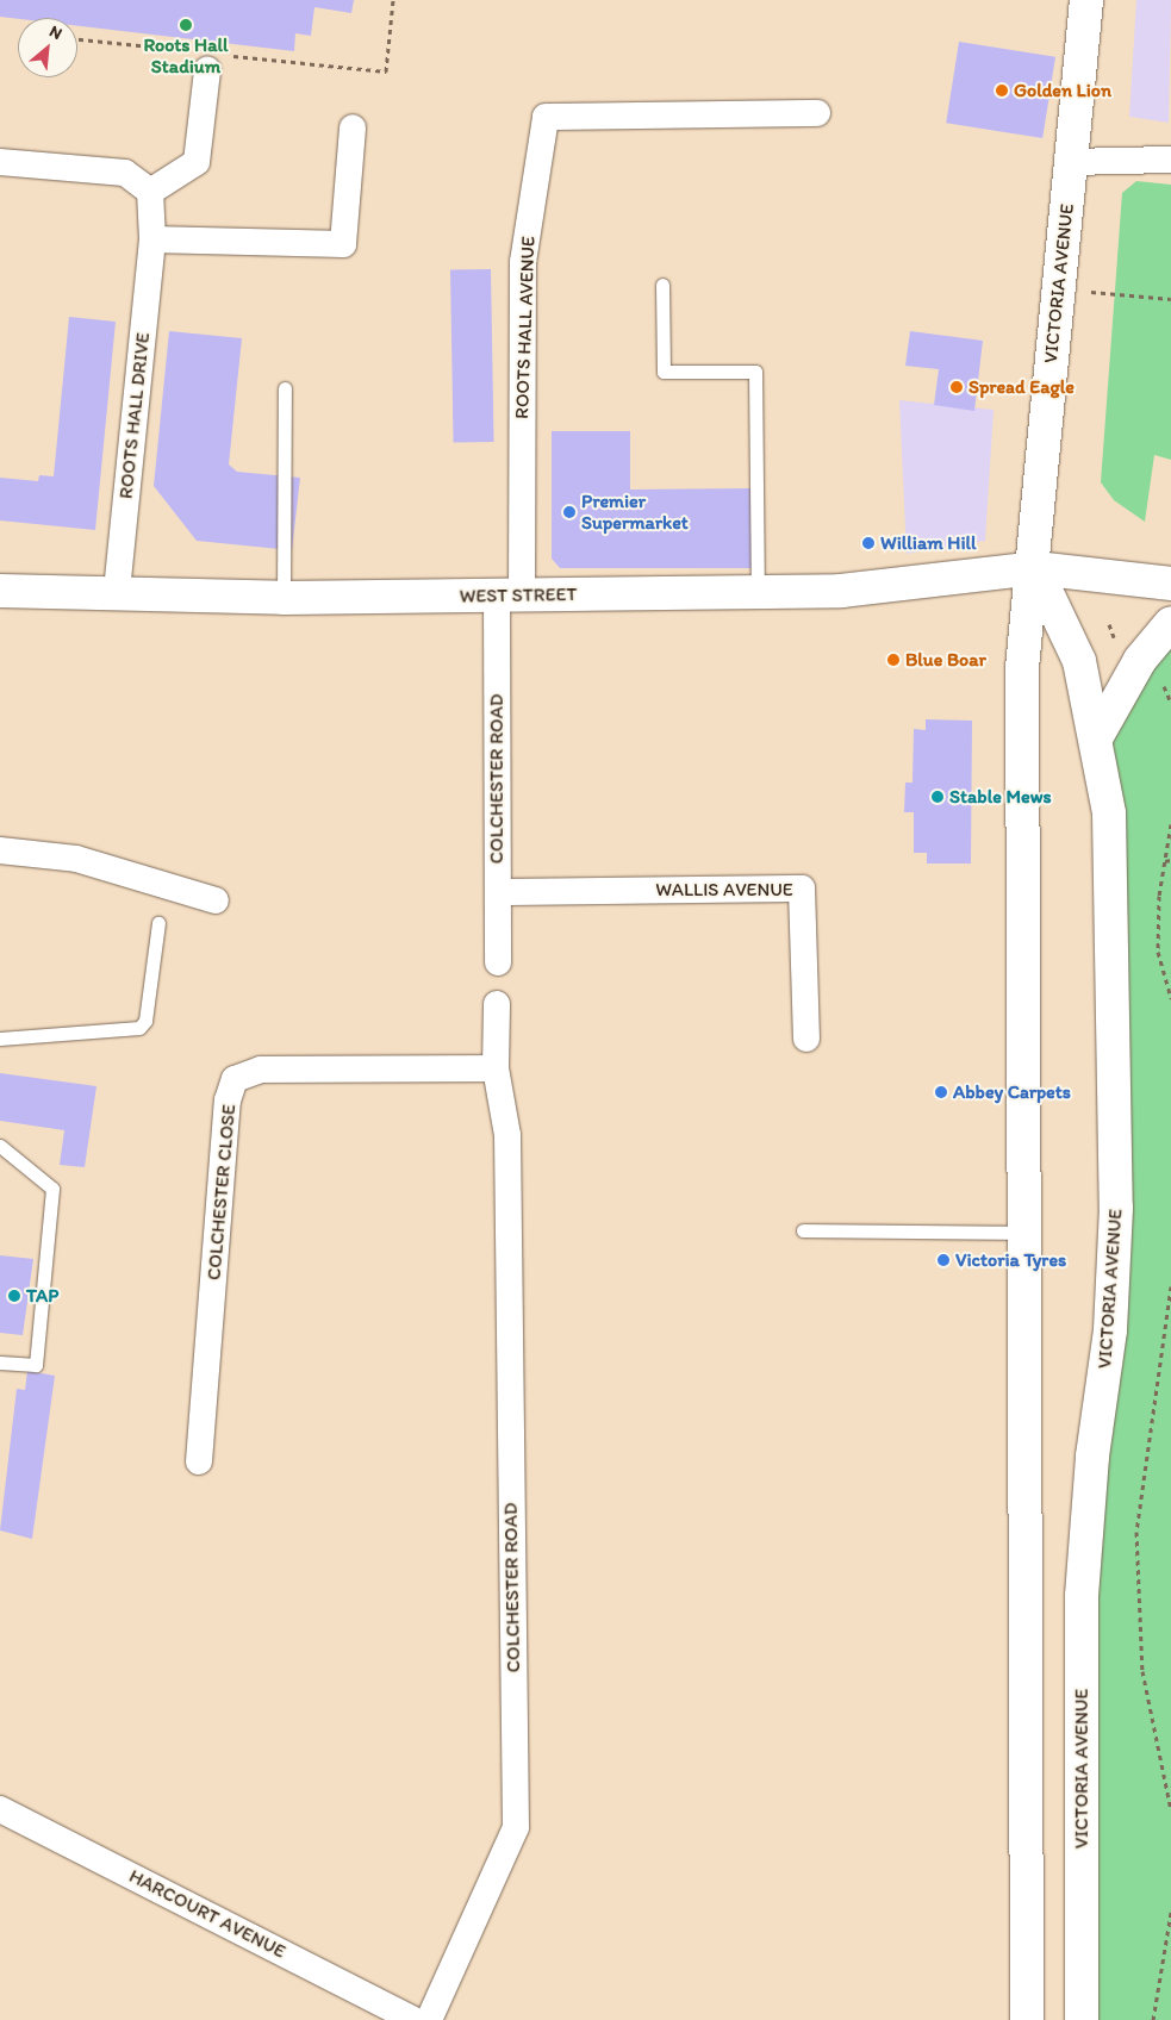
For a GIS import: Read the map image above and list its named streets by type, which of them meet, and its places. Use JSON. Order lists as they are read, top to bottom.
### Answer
{
  "streets": {
    "main road": ["VICTORIA AVENUE", "WEST STREET"],
    "street": [
      "ROOTS HALL AVENUE",
      "ROOTS HALL DRIVE",
      "COLCHESTER ROAD",
      "WALLIS AVENUE",
      "COLCHESTER CLOSE",
      "HARCOURT AVENUE"
    ]
  },
  "crossings": [
    ["VICTORIA AVENUE", "WEST STREET"],
    ["ROOTS HALL AVENUE", "WEST STREET"],
    ["ROOTS HALL AVENUE", "COLCHESTER ROAD"],
    ["ROOTS HALL DRIVE", "WEST STREET"],
    ["WEST STREET", "COLCHESTER ROAD"],
    ["COLCHESTER ROAD", "WALLIS AVENUE"],
    ["COLCHESTER ROAD", "COLCHESTER CLOSE"]
  ],
  "places": [
    "Roots Hall Stadium",
    "Golden Lion",
    "Spread Eagle",
    "Premier Supermarket",
    "William Hill",
    "Blue Boar",
    "Stable Mews",
    "Abbey Carpets",
    "Victoria Tyres",
    "TAP"
  ],
  "north": "top right"
}
